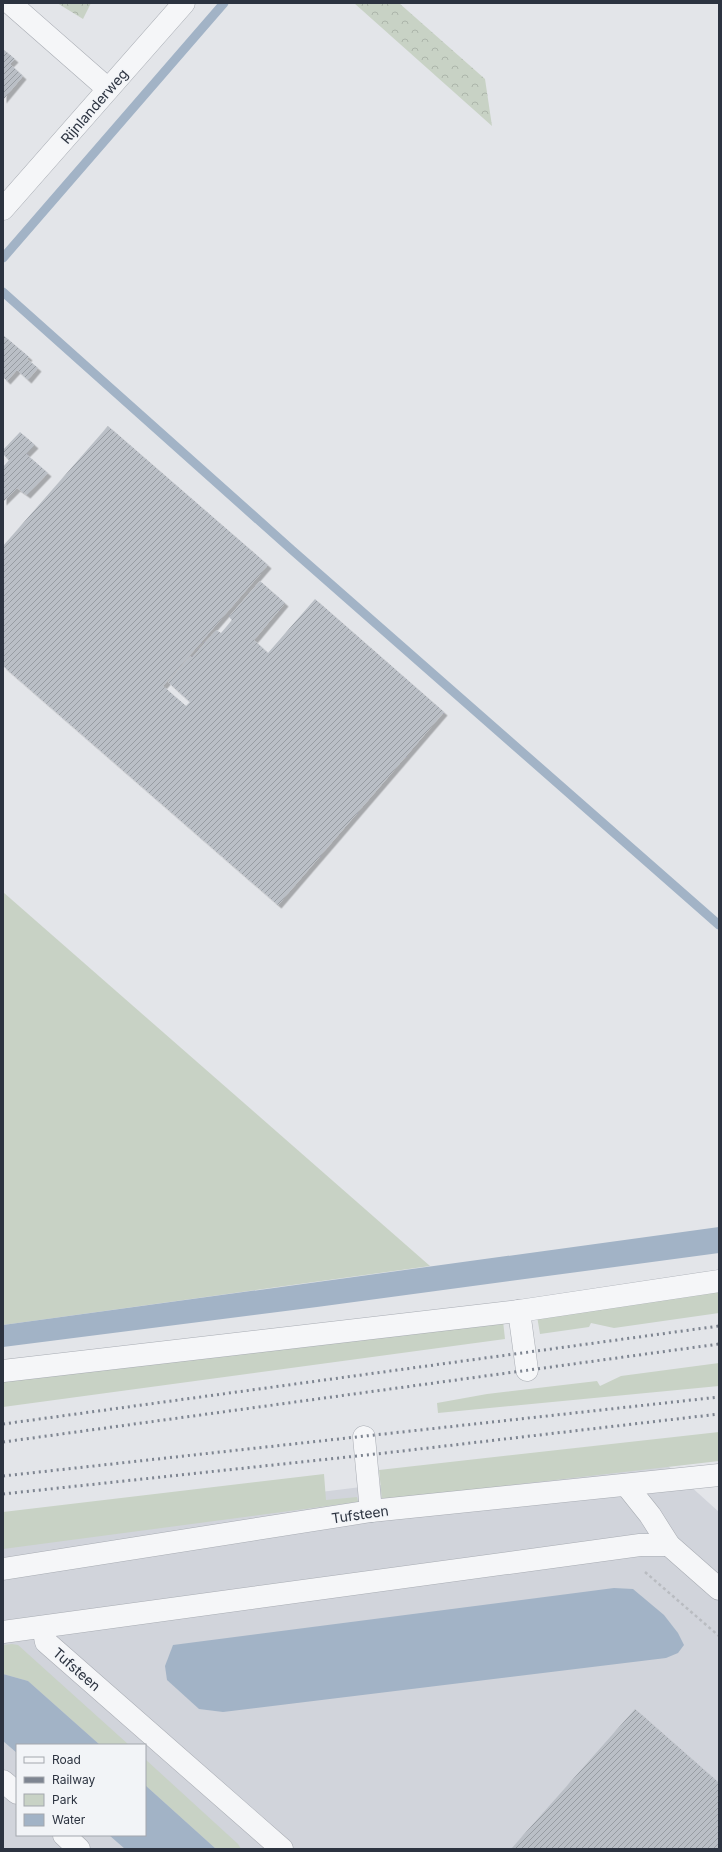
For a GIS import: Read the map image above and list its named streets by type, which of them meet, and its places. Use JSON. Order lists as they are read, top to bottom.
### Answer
{
  "streets": {
    "street": ["Rijnlanderweg", "Tufsteen"]
  },
  "legend": [
    "Road",
    "Railway",
    "Park",
    "Water"
  ]
}
